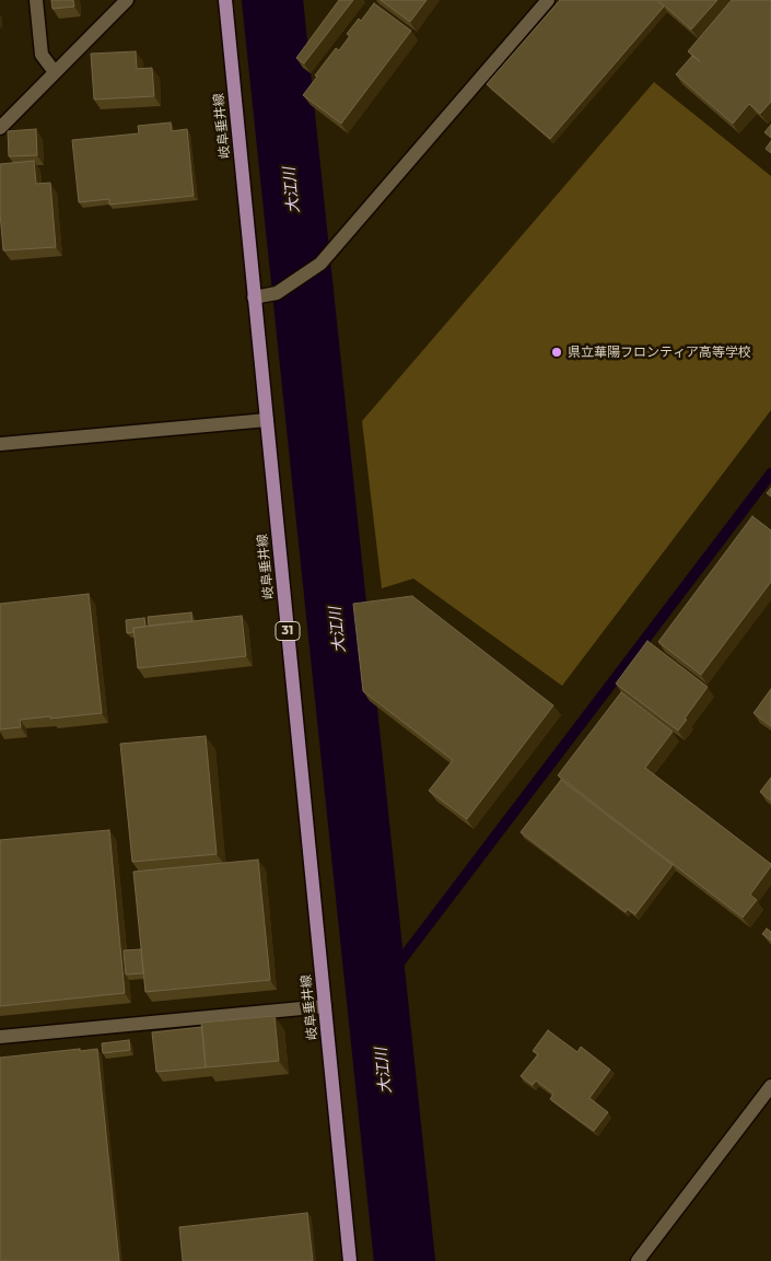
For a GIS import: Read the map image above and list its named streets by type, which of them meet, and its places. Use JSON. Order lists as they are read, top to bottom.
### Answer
{
  "streets": {
    "main road": ["岐阜垂井線", "31"]
  },
  "water": ["大江川"],
  "places": ["県立華陽フロンティア高等学校"]
}
